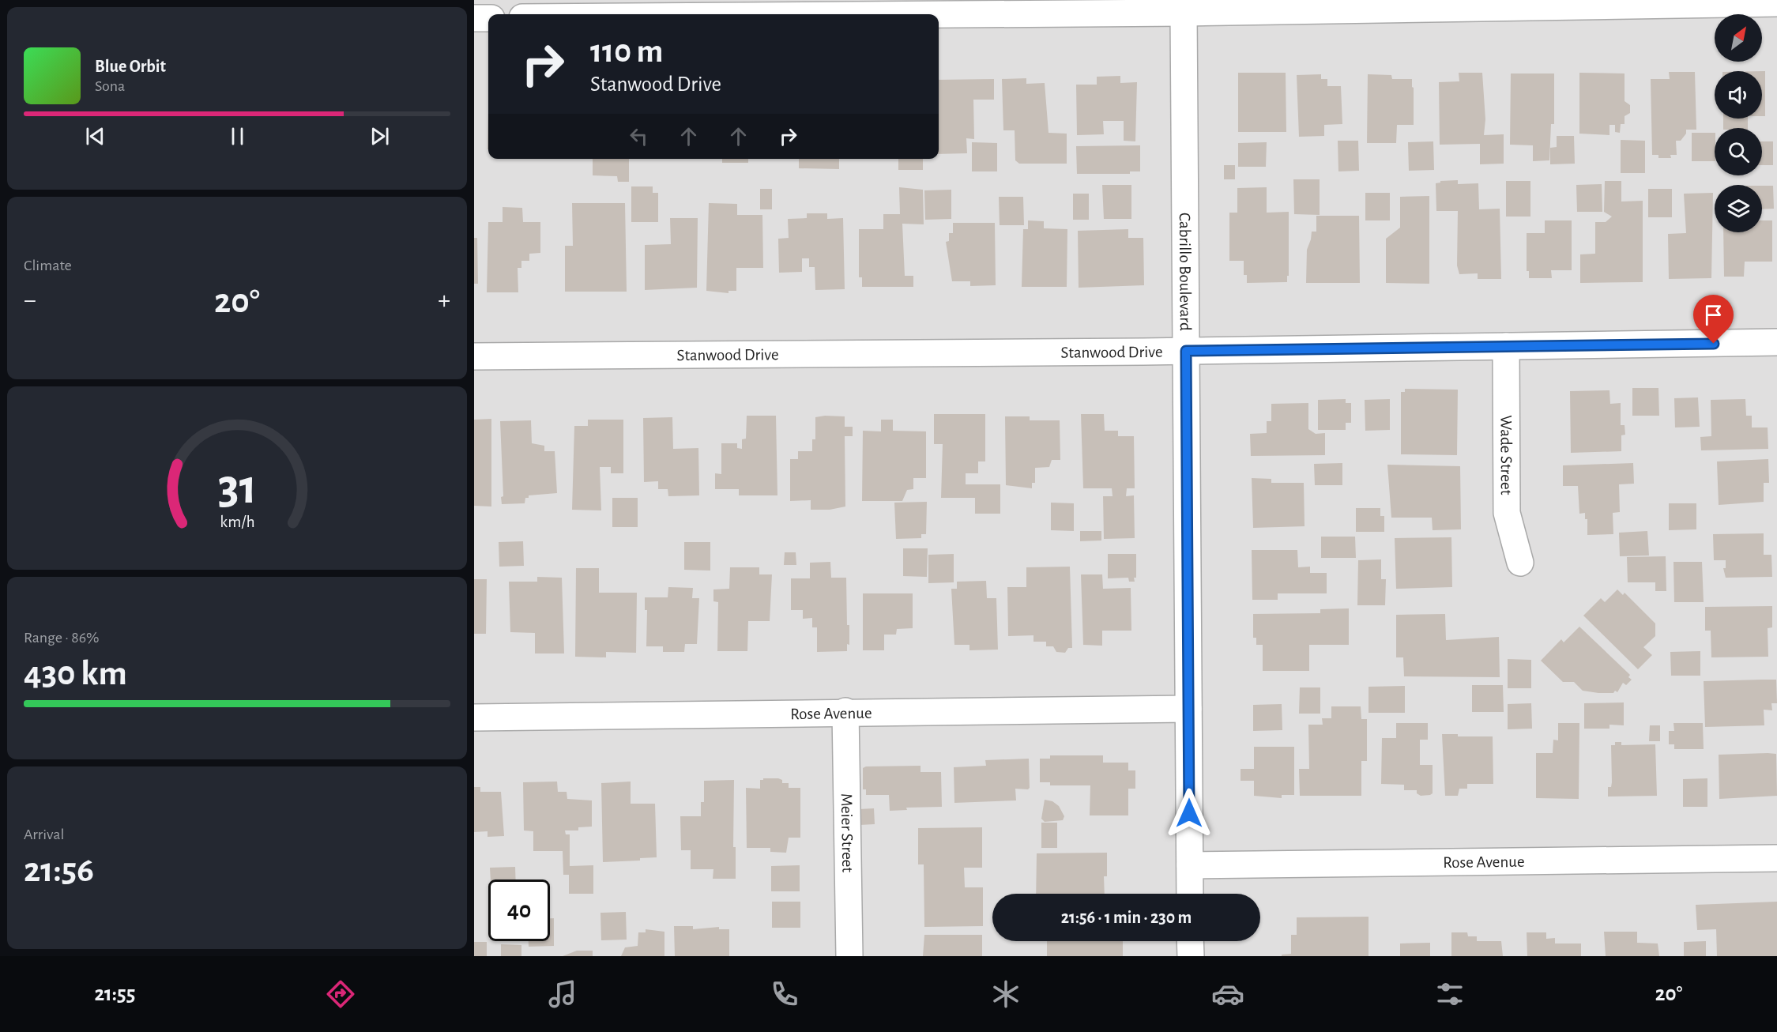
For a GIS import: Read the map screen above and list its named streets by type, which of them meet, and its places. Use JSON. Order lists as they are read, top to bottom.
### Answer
{
  "streets": {
    "street": [
      "Cabrillo Boulevard",
      "Stanwood Drive",
      "Wade Street",
      "Rose Avenue",
      "Meier Street"
    ]
  },
  "crossings": [
    ["Cabrillo Boulevard", "Stanwood Drive"],
    ["Cabrillo Boulevard", "Rose Avenue"],
    ["Stanwood Drive", "Wade Street"],
    ["Rose Avenue", "Meier Street"]
  ],
  "north": "top right",
  "page": {
    "turn": ["110 m", "Stanwood Drive"],
    "song": ["Blue Orbit", "Sona"],
    "tile": [
      "Climate",
      ["Range · 86%", "430 km"],
      ["Arrival", "21:56"]
    ],
    "heat": ["−", "20°", "+"],
    "limit": "40",
    "trip": "21:56 · 1 min · 230 m",
    "tabs": ["21:55", "20°"],
    "gauge": ["31", "km/h"]
  }
}
